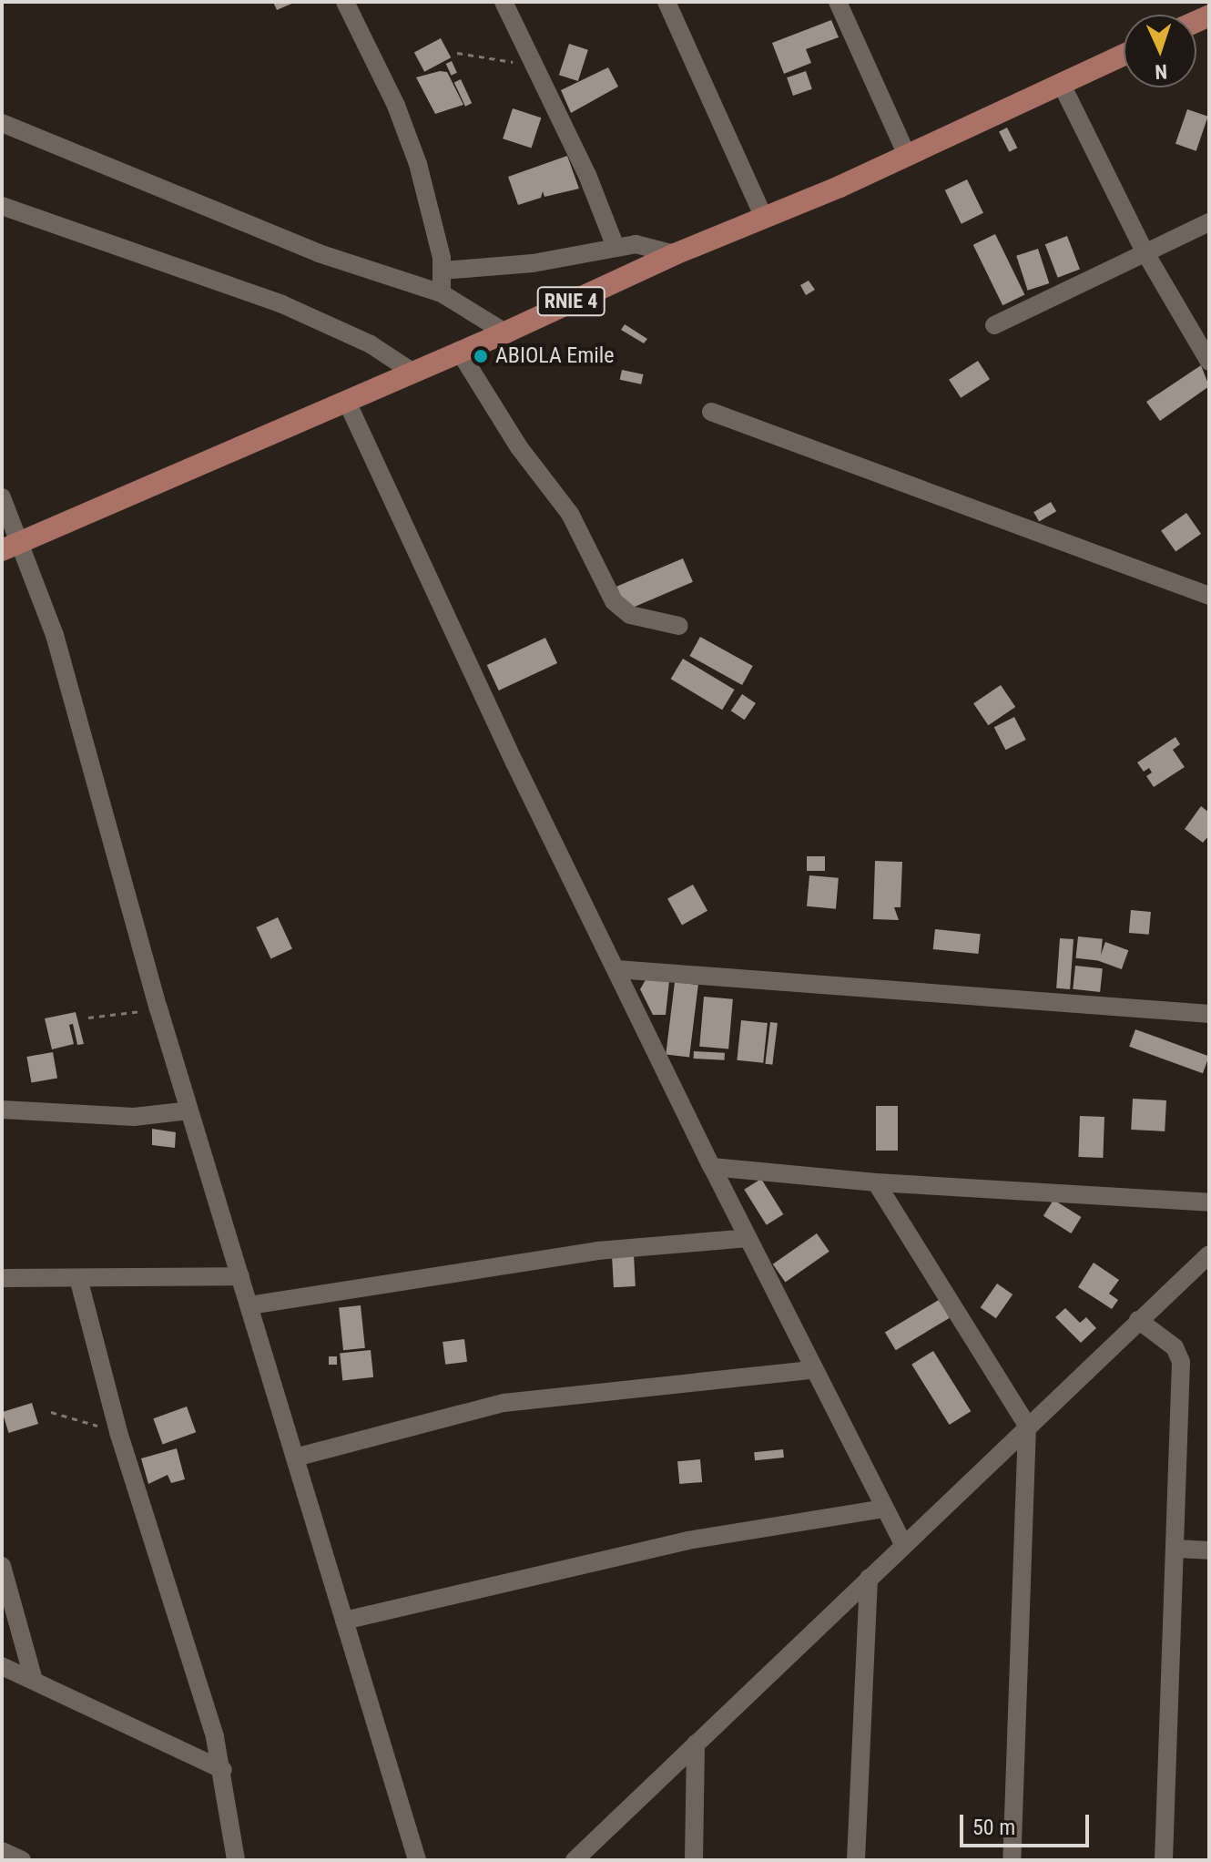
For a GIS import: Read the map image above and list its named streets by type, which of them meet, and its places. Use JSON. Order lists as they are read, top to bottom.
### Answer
{
  "streets": {
    "main road": ["RNIE 4"]
  },
  "places": ["ABIOLA Emile"],
  "scale_bar": "50 m",
  "north": "bottom"
}
